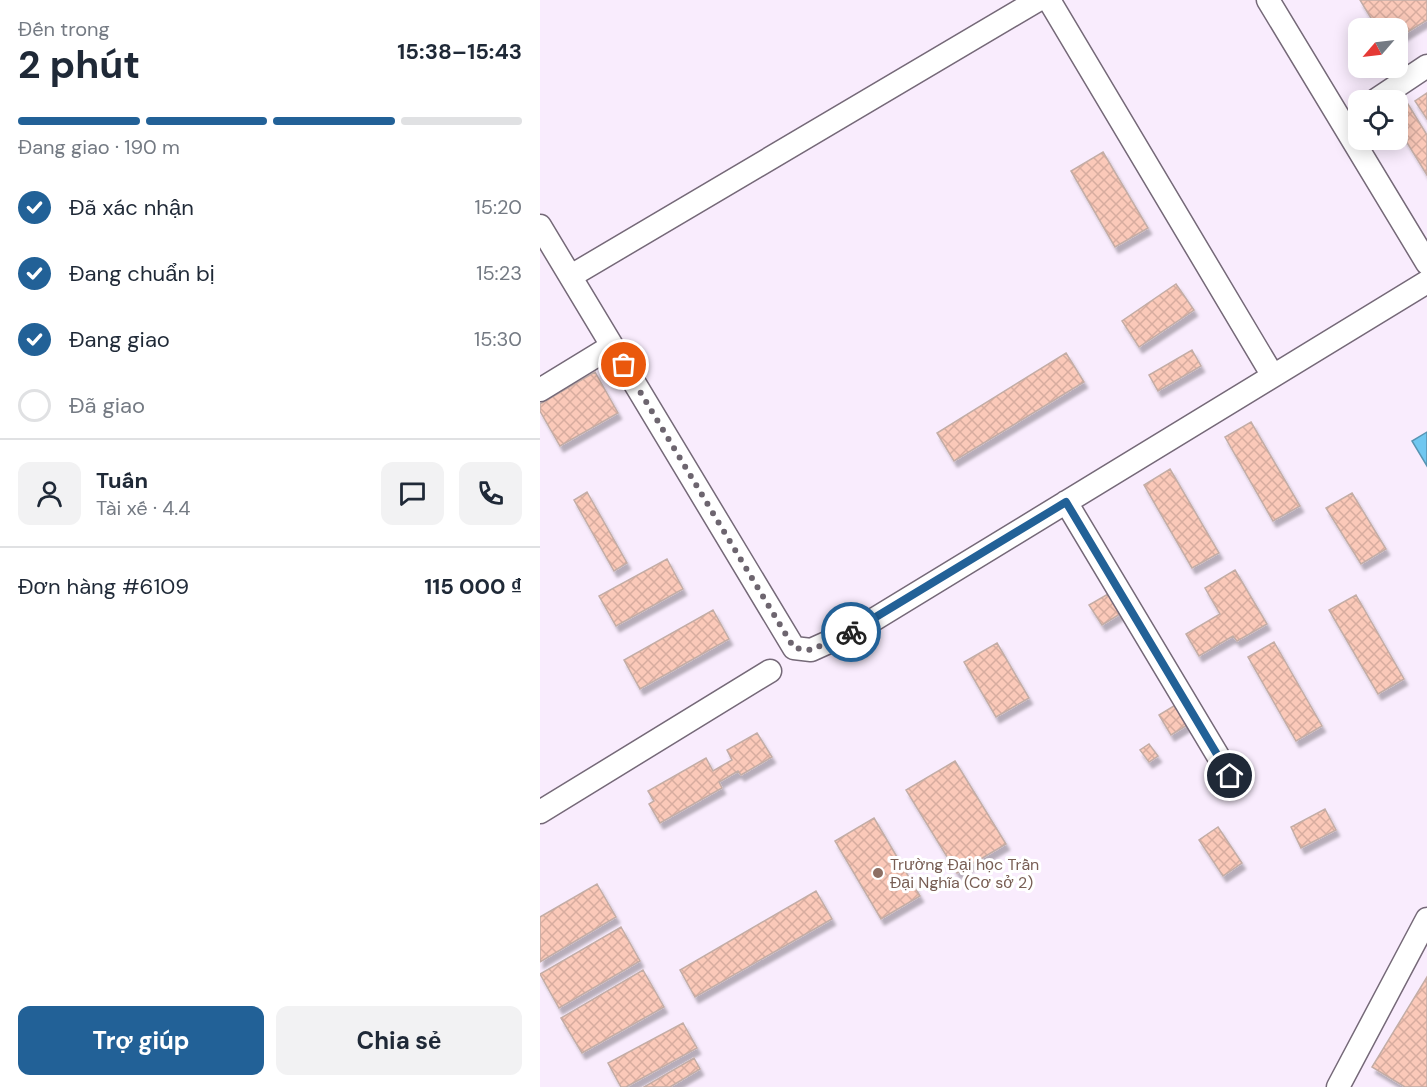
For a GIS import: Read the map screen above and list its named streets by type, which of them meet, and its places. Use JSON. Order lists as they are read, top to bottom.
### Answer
{
  "places": ["Trường Đại học Trần Đại Nghĩa (Cơ sở 2)"],
  "north": "bottom left",
  "page": {
    "heading": ["2 phút", "Đến trong", "15:38–15:43"],
    "panel": [
      "Tuấn",
      "Tài xế · 4.4",
      "Đơn hàng #6109",
      "115 000 ₫"
    ],
    "bar": "Đang giao · 190 m",
    "list": [
      ["Đã xác nhận", "15:20"],
      ["Đang chuẩn bị", "15:23"],
      ["Đang giao", "15:30"],
      "Đã giao"
    ],
    "buttons": ["Trợ giúp", "Chia sẻ"]
  }
}
